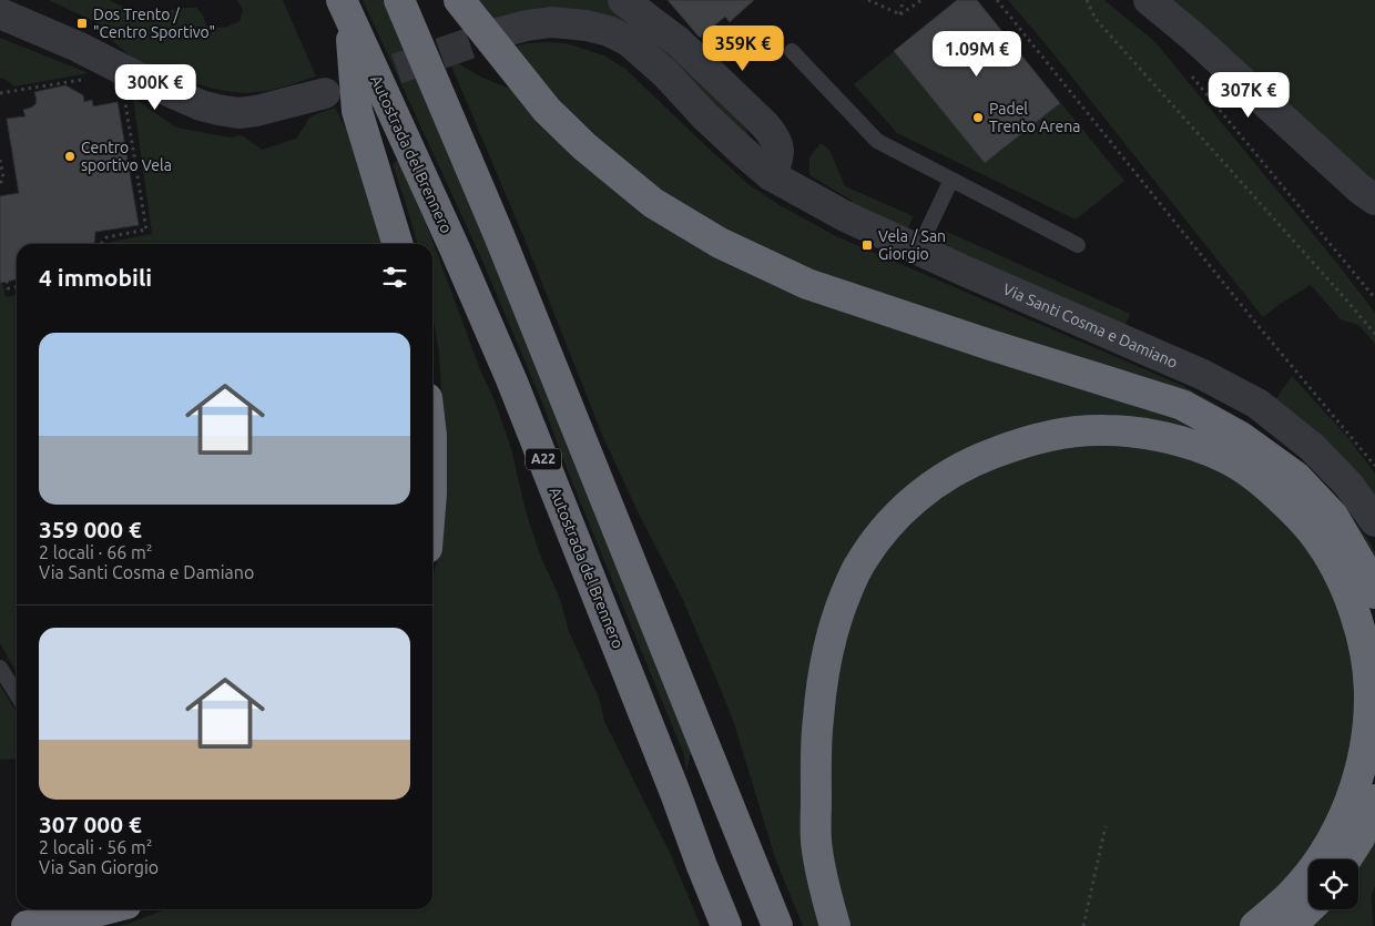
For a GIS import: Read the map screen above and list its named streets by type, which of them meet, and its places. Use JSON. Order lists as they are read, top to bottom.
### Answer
{
  "streets": {
    "highway": ["Autostrada del Brennero", "A22"],
    "street": ["Via Santi Cosma e Damiano"]
  },
  "places": {
    "transit": ["Dos Trento / \"Centro Sportivo\"", "Vela / San Giorgio"],
    "other": ["Padel Trento Arena", "Centro sportivo Vela"]
  },
  "page": {
    "price": [
      "359K €",
      "1.09M €",
      "300K €",
      "307K €"
    ],
    "heading": "4 immobili",
    "list": [
      {
        "name": "359 000 €",
        "note": "2 locali · 66 m² · Via Santi Cosma e Damiano"
      },
      {
        "name": "307 000 €",
        "note": "2 locali · 56 m² · Via San Giorgio"
      }
    ]
  }
}
